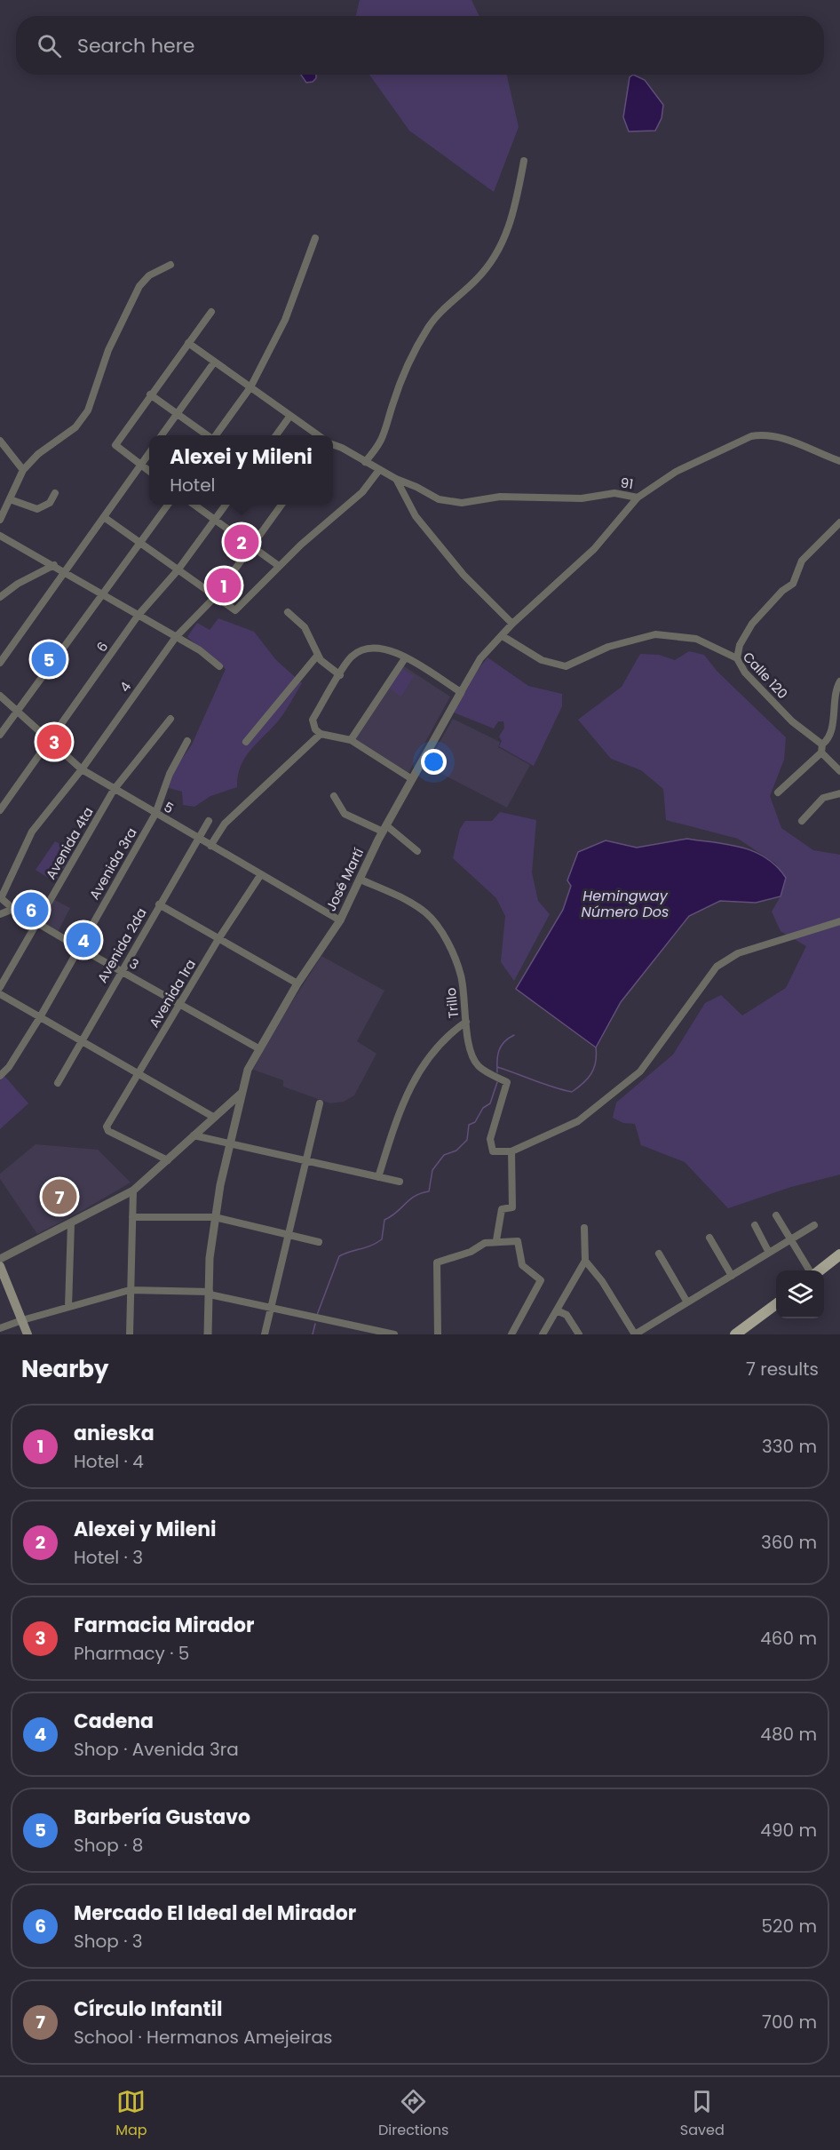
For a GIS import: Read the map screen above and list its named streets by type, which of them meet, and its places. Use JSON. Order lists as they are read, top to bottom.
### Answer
{
  "streets": {
    "street": [
      "91",
      "6",
      "Calle 120",
      "4",
      "5",
      "Avenida 4ta",
      "Avenida 3ra",
      "José Martí",
      "Avenida 2da",
      "3",
      "Avenida 1ra",
      "Trillo"
    ]
  },
  "crossings": [
    ["91", "José Martí"],
    ["6", "5"],
    ["Calle 120", "José Martí"],
    ["4", "5"],
    ["4", "3"],
    ["5", "Avenida 4ta"],
    ["5", "Avenida 3ra"],
    ["5", "José Martí"],
    ["5", "Avenida 2da"],
    ["5", "Avenida 1ra"],
    ["Avenida 4ta", "3"],
    ["Avenida 3ra", "3"],
    ["José Martí", "3"],
    ["José Martí", "Trillo"],
    ["Avenida 2da", "3"],
    ["3", "Avenida 1ra"]
  ],
  "water": ["Hemingway Número Dos"],
  "page": {
    "search": "Search here",
    "popup": ["Alexei y Mileni", "Hotel"],
    "pins": [
      "2",
      "1",
      "5",
      "3",
      "6",
      "4",
      "7"
    ],
    "heading": ["Nearby", "7 results"],
    "list": [
      {
        "mark": "1",
        "name": "anieska",
        "note": "Hotel · 4",
        "value": "330 m"
      },
      {
        "mark": "2",
        "name": "Alexei y Mileni",
        "note": "Hotel · 3",
        "value": "360 m"
      },
      {
        "mark": "3",
        "name": "Farmacia Mirador",
        "note": "Pharmacy · 5",
        "value": "460 m"
      },
      {
        "mark": "4",
        "name": "Cadena",
        "note": "Shop · Avenida 3ra",
        "value": "480 m"
      },
      {
        "mark": "5",
        "name": "Barbería Gustavo",
        "note": "Shop · 8",
        "value": "490 m"
      },
      {
        "mark": "6",
        "name": "Mercado El Ideal del Mirador",
        "note": "Shop · 3",
        "value": "520 m"
      },
      {
        "mark": "7",
        "name": "Círculo Infantil",
        "note": "School · Hermanos Amejeiras",
        "value": "700 m"
      }
    ],
    "nav": ["Map", "Directions", "Saved"]
  }
}
